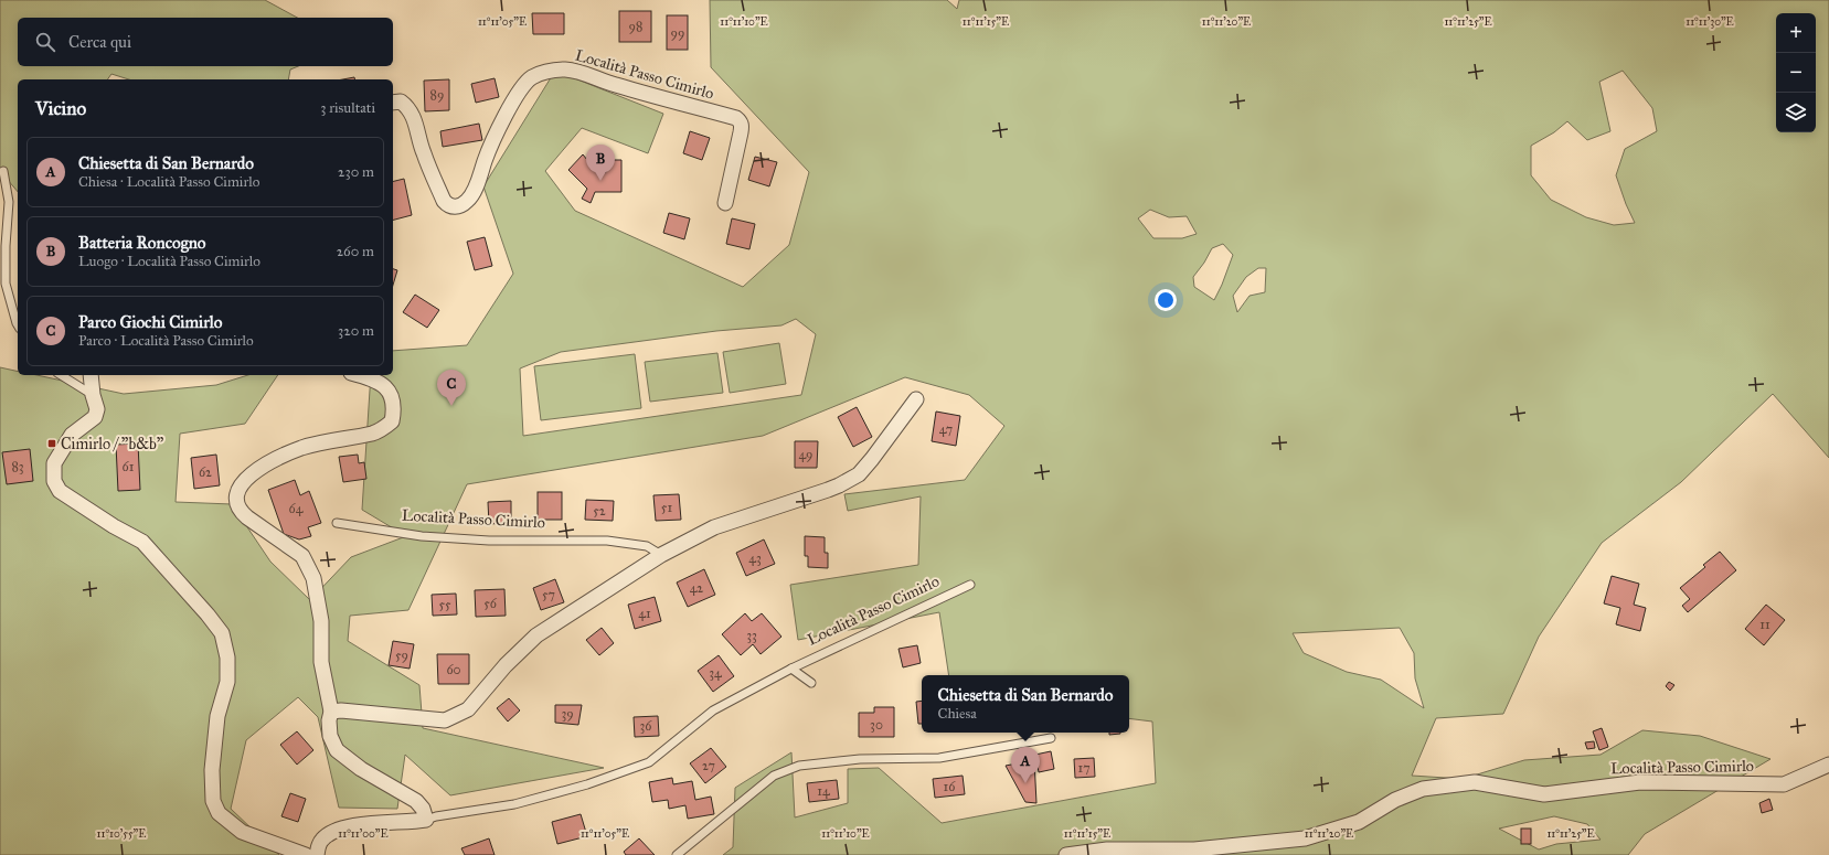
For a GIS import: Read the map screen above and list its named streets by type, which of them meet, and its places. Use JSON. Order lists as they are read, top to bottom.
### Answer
{
  "streets": {
    "street": ["Località Passo Cimirlo"]
  },
  "places": {
    "transit": ["Cimirlo / \"b&b\""]
  },
  "house_numbers": [
    "98",
    "99",
    "89",
    "47",
    "49",
    "83",
    "61",
    "62",
    "51",
    "64",
    "52",
    "43",
    "42",
    "57",
    "56",
    "55",
    "41",
    "11",
    "33",
    "59",
    "60",
    "34",
    "39",
    "30",
    "36",
    "27",
    "17",
    "16",
    "14"
  ],
  "page": {
    "map_buttons": ["+", "−"],
    "search": "Cerca qui",
    "heading": ["Vicino", "3 risultati"],
    "list": [
      {
        "mark": "A",
        "name": "Chiesetta di San Bernardo",
        "note": "Chiesa · Località Passo Cimirlo",
        "value": "230 m"
      },
      {
        "mark": "B",
        "name": "Batteria Roncogno",
        "note": "Luogo · Località Passo Cimirlo",
        "value": "260 m"
      },
      {
        "mark": "C",
        "name": "Parco Giochi Cimirlo",
        "note": "Parco · Località Passo Cimirlo",
        "value": "320 m"
      }
    ],
    "pins": ["B", "C", "A"],
    "popup": ["Chiesetta di San Bernardo", "Chiesa"]
  },
  "coordinates": [
    "11°11'05\"E",
    "11°11'10\"E",
    "11°11'15\"E",
    "11°11'20\"E",
    "11°11'25\"E",
    "11°11'30\"E",
    "11°10'55\"E",
    "11°11'00\"E"
  ]
}
